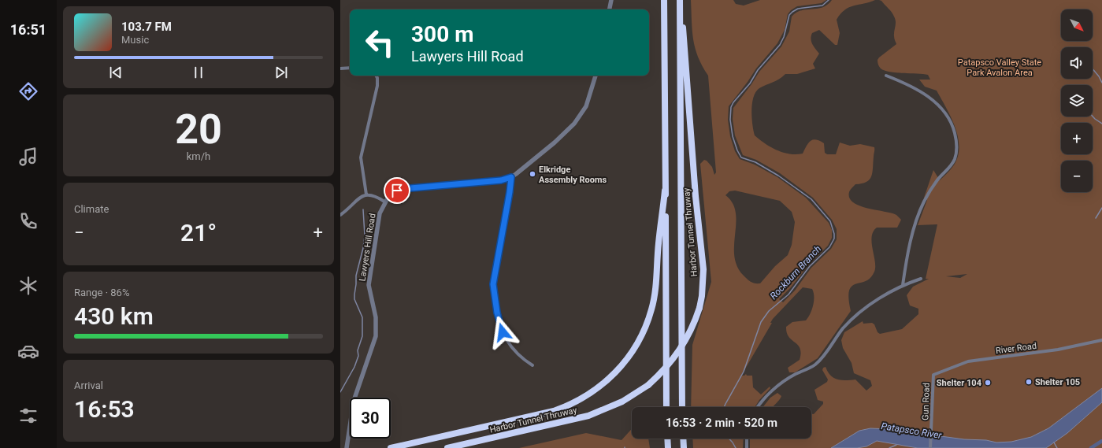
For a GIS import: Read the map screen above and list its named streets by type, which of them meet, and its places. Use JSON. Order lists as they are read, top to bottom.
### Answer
{
  "streets": {
    "highway": ["Harbor Tunnel Thruway"],
    "street": ["Lawyers Hill Road", "River Road", "Gun Road"]
  },
  "crossings": [
    ["River Road", "Gun Road"]
  ],
  "water": ["Rockburn Branch", "Patapsco River"],
  "parks": ["Patapsco Valley State Park Avalon Area"],
  "places": ["Elkridge Assembly Rooms", "Shelter 105", "Shelter 104"],
  "north": "bottom right",
  "page": {
    "tabs": "16:51",
    "map_buttons": ["+", "−"],
    "turn": ["300 m", "Lawyers Hill Road"],
    "song": ["103.7 FM", "Music"],
    "tile": [
      ["20", "km/h"],
      "Climate",
      ["Range · 86%", "430 km"],
      ["Arrival", "16:53"]
    ],
    "heat": ["−", "21°", "+"],
    "limit": "30",
    "trip": "16:53 · 2 min · 520 m"
  }
}
